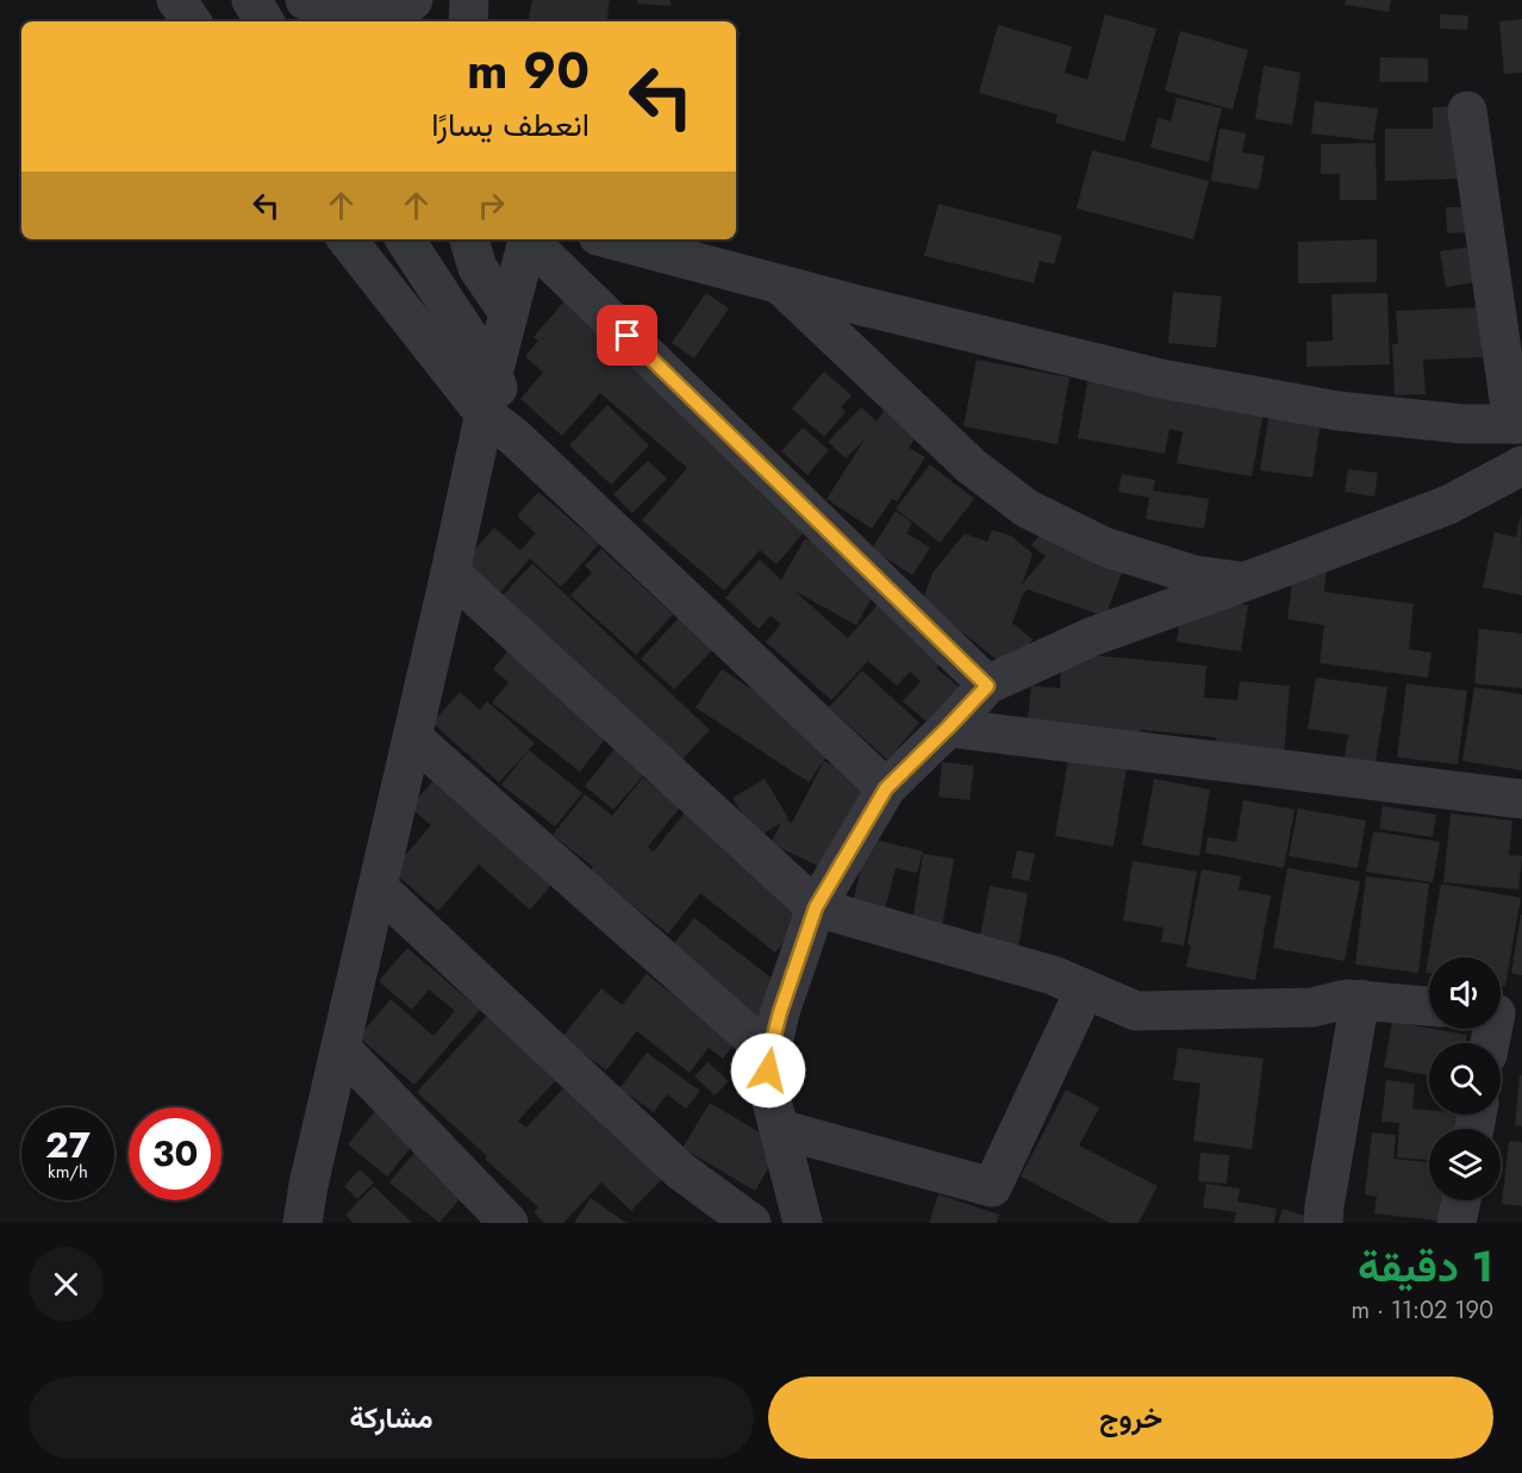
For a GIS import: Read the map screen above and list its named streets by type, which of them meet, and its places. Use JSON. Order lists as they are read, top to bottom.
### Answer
{
  "page": {
    "turn": ["90 m", "انعطف يسارًا"],
    "speed": "27 km/h",
    "limit": "30",
    "heading": ["1 دقيقة", "190 m · 11:02"],
    "buttons": ["خروج", "مشاركة"]
  }
}
